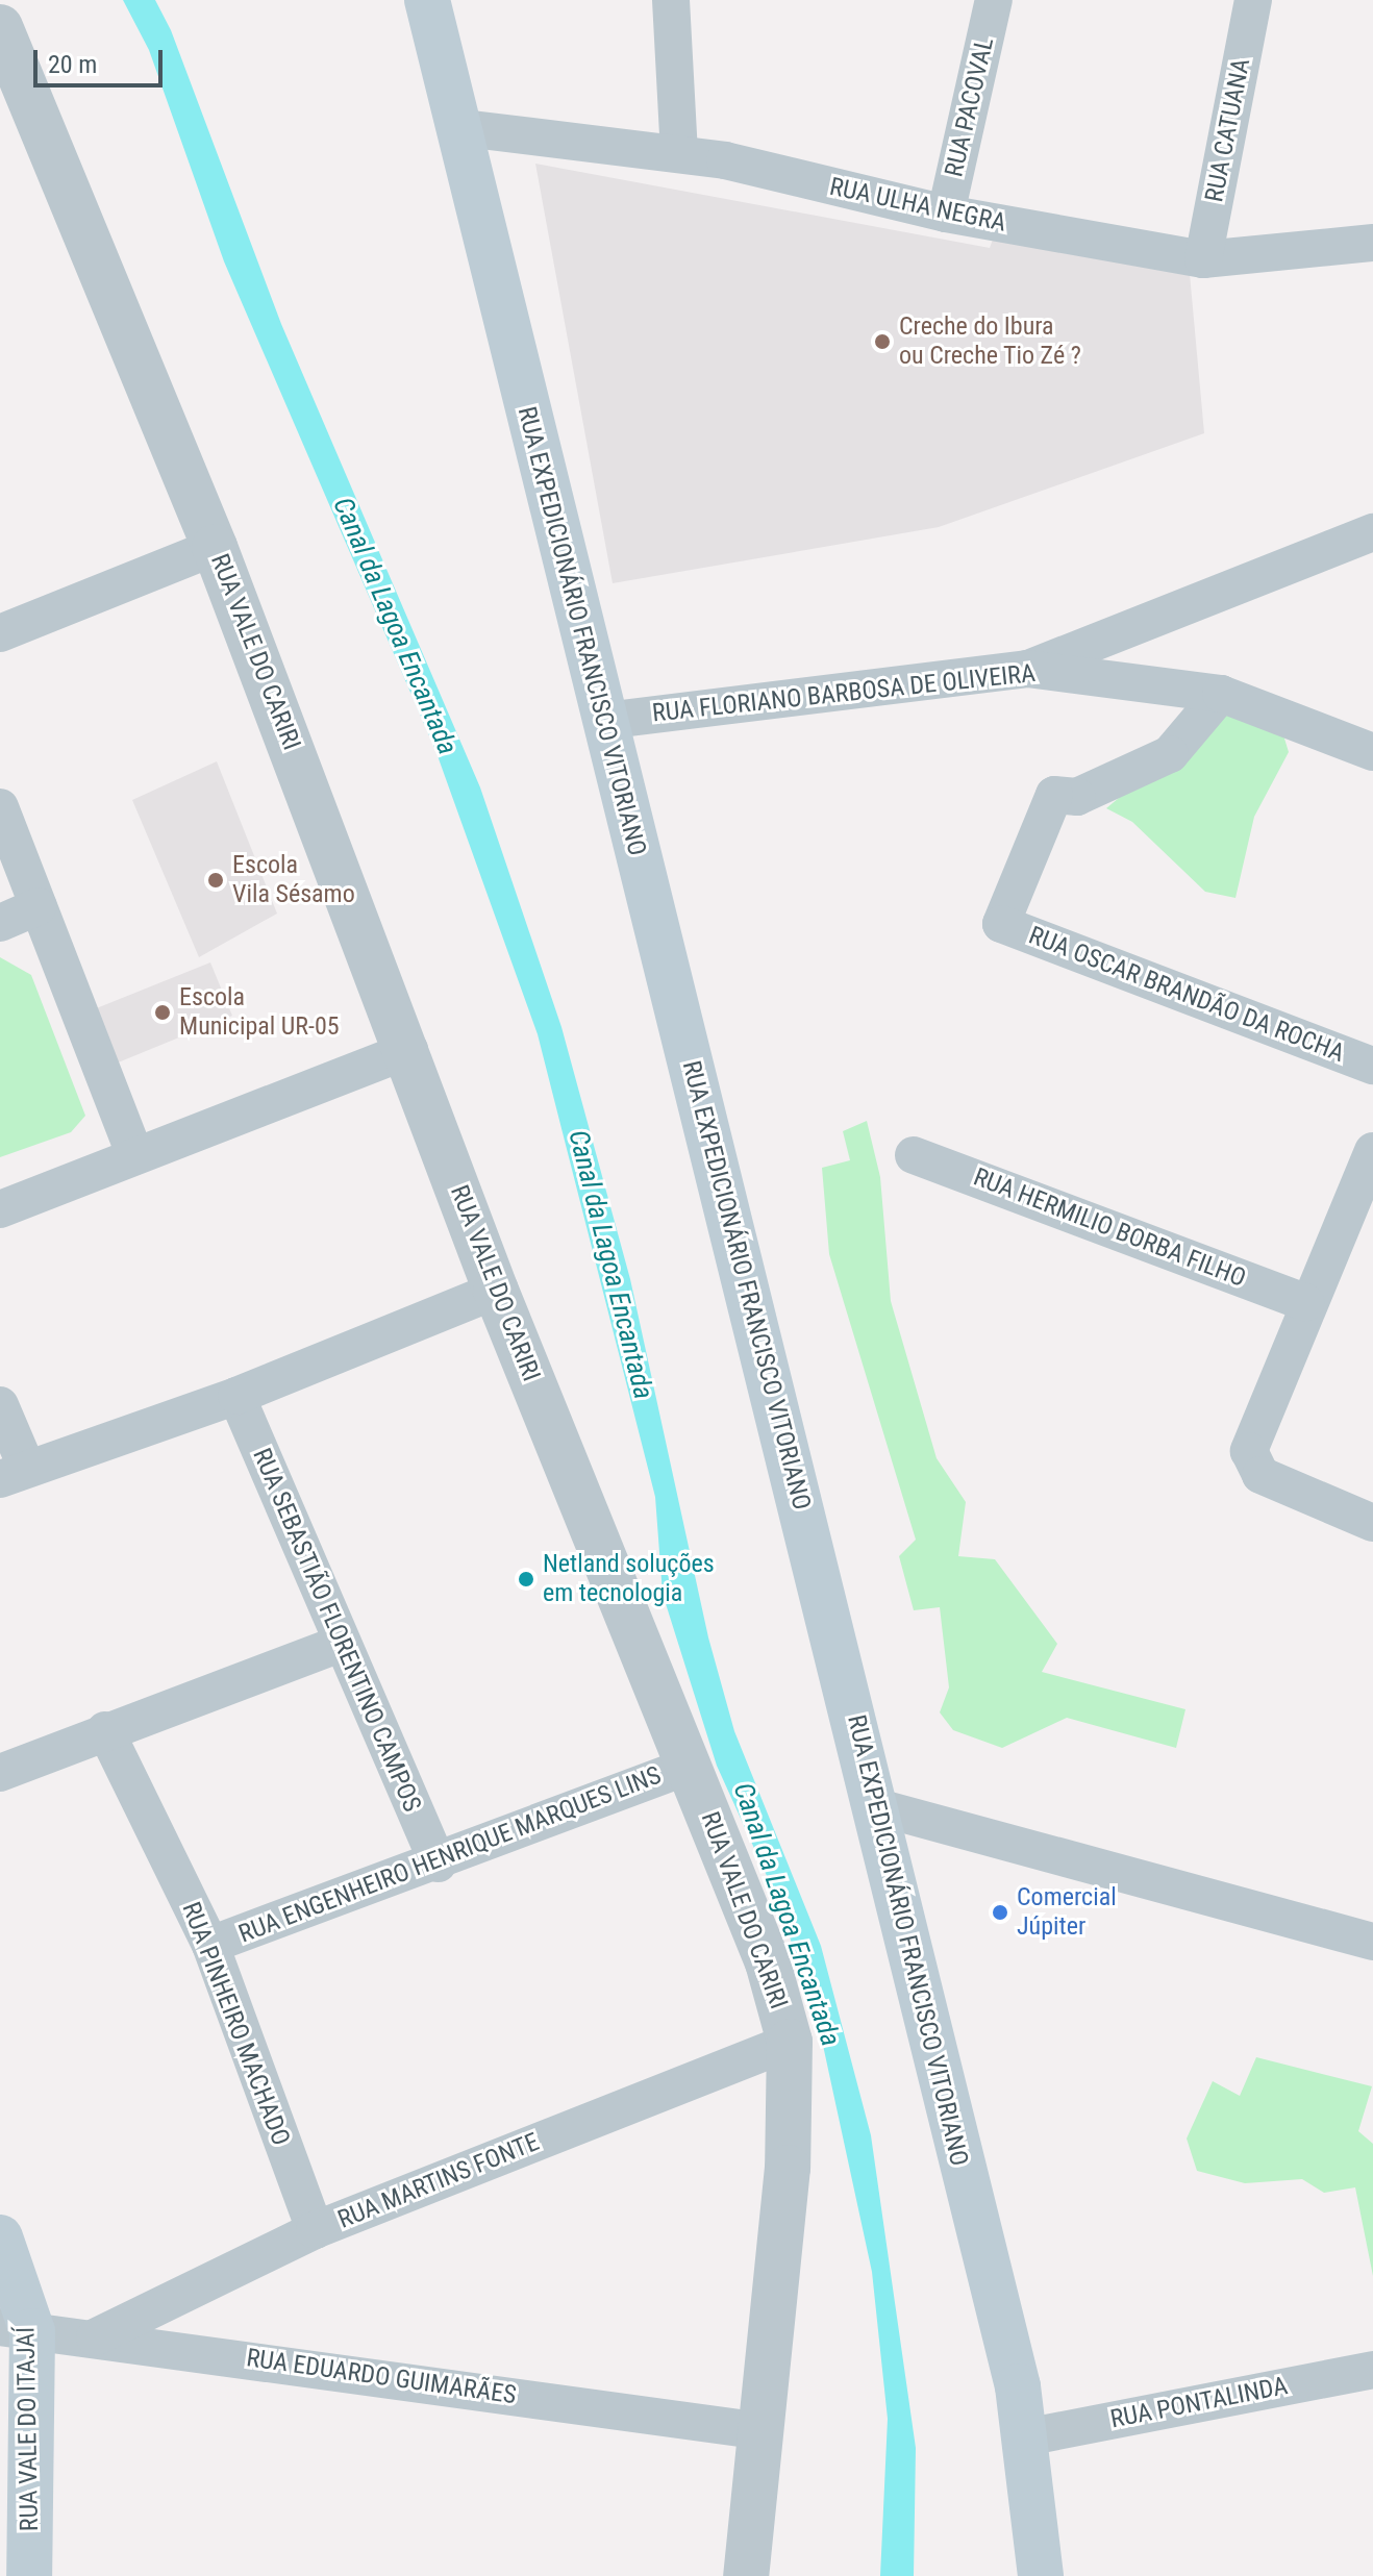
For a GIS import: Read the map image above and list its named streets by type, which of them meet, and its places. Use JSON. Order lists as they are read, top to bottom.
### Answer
{
  "streets": {
    "main road": ["RUA EXPEDICIONÁRIO FRANCISCO VITORIANO", "RUA VALE DO ITAJAÍ"],
    "street": [
      "RUA PACOVAL",
      "RUA CATUANA",
      "RUA ULHA NEGRA",
      "RUA VALE DO CARIRI",
      "RUA FLORIANO BARBOSA DE OLIVEIRA",
      "RUA OSCAR BRANDÃO DA ROCHA",
      "RUA HERMILIO BORBA FILHO",
      "RUA SEBASTIÃO FLORENTINO CAMPOS",
      "RUA ENGENHEIRO HENRIQUE MARQUES LINS",
      "RUA PINHEIRO MACHADO",
      "RUA MARTINS FONTE",
      "RUA EDUARDO GUIMARÃES",
      "RUA PONTALINDA"
    ]
  },
  "crossings": [
    ["RUA PACOVAL", "RUA ULHA NEGRA"],
    ["RUA CATUANA", "RUA ULHA NEGRA"],
    ["RUA ULHA NEGRA", "RUA EXPEDICIONÁRIO FRANCISCO VITORIANO"],
    ["RUA EXPEDICIONÁRIO FRANCISCO VITORIANO", "RUA FLORIANO BARBOSA DE OLIVEIRA"],
    ["RUA EXPEDICIONÁRIO FRANCISCO VITORIANO", "RUA PONTALINDA"],
    ["RUA VALE DO CARIRI", "RUA ENGENHEIRO HENRIQUE MARQUES LINS"],
    ["RUA VALE DO CARIRI", "RUA MARTINS FONTE"],
    ["RUA VALE DO CARIRI", "RUA EDUARDO GUIMARÃES"],
    ["RUA FLORIANO BARBOSA DE OLIVEIRA", "RUA OSCAR BRANDÃO DA ROCHA"],
    ["RUA SEBASTIÃO FLORENTINO CAMPOS", "RUA ENGENHEIRO HENRIQUE MARQUES LINS"],
    ["RUA ENGENHEIRO HENRIQUE MARQUES LINS", "RUA PINHEIRO MACHADO"],
    ["RUA PINHEIRO MACHADO", "RUA MARTINS FONTE"],
    ["RUA MARTINS FONTE", "RUA EDUARDO GUIMARÃES"],
    ["RUA EDUARDO GUIMARÃES", "RUA VALE DO ITAJAÍ"]
  ],
  "water": ["Canal da Lagoa Encantada"],
  "places": [
    "Creche do Ibura ou Creche Tio Zé ?",
    "Escola Vila Sésamo",
    "Escola Municipal UR-05",
    "Netland soluções em tecnologia",
    "Comercial Júpiter"
  ],
  "scale_bar": "20 m"
}
